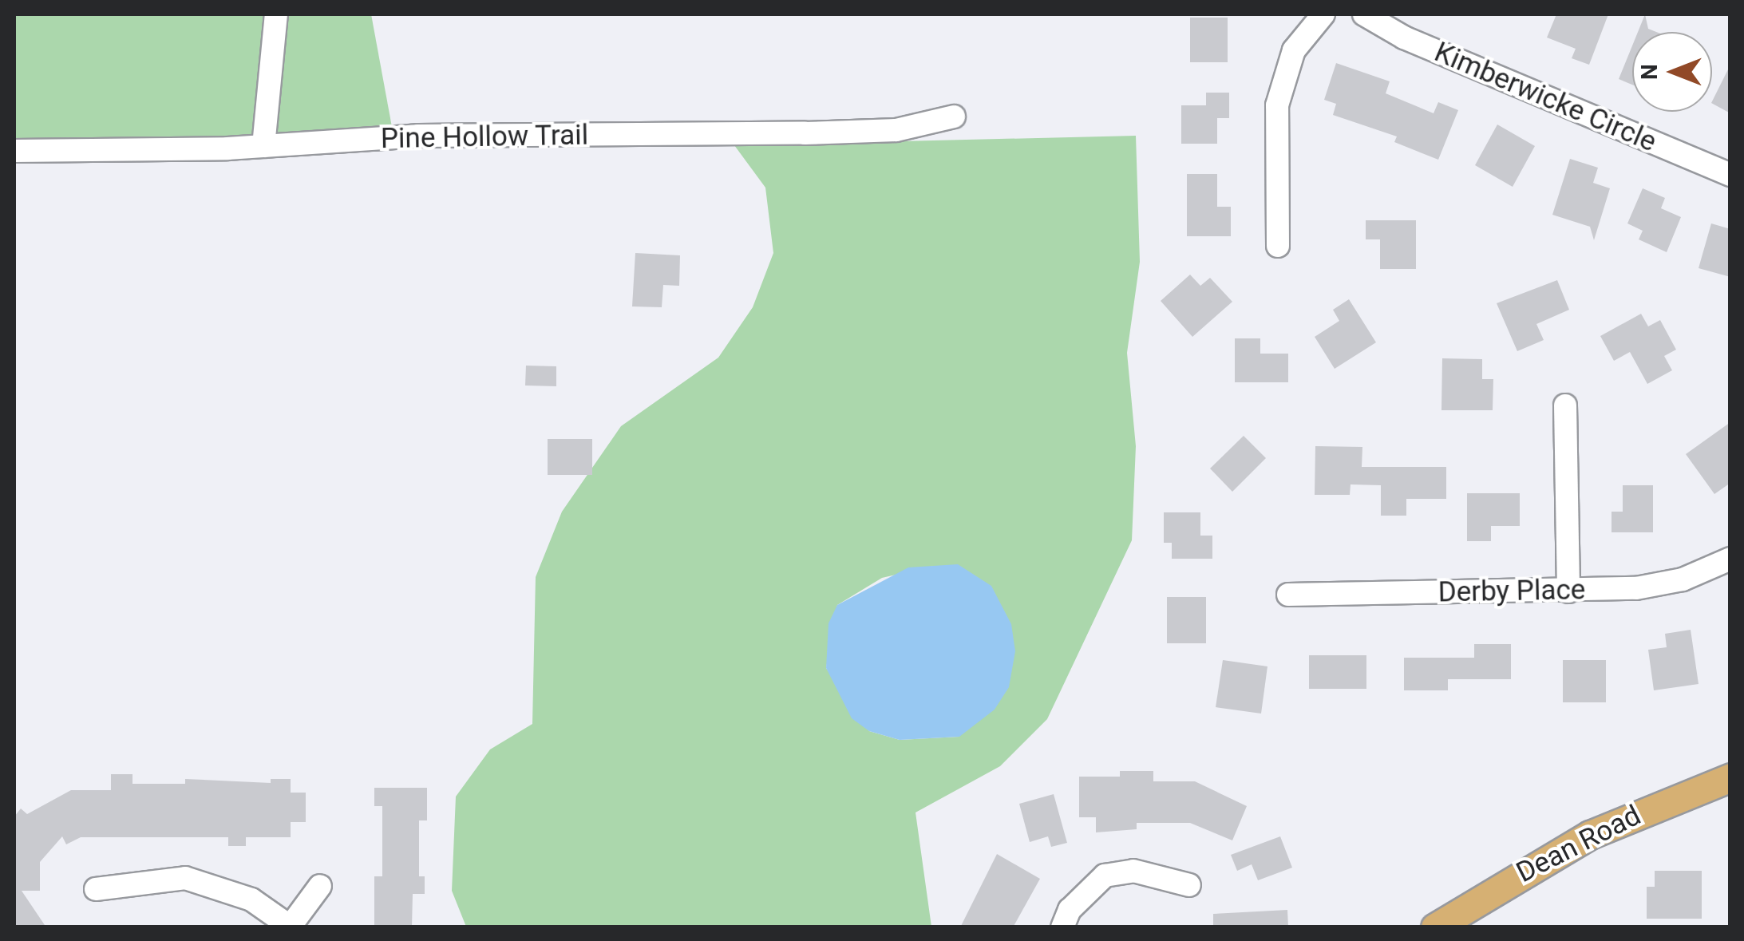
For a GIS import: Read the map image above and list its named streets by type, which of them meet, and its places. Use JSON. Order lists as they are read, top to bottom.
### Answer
{
  "streets": {
    "main road": ["Dean Road"],
    "street": ["Kimberwicke Circle", "Pine Hollow Trail", "Derby Place"]
  },
  "north": "left"
}
